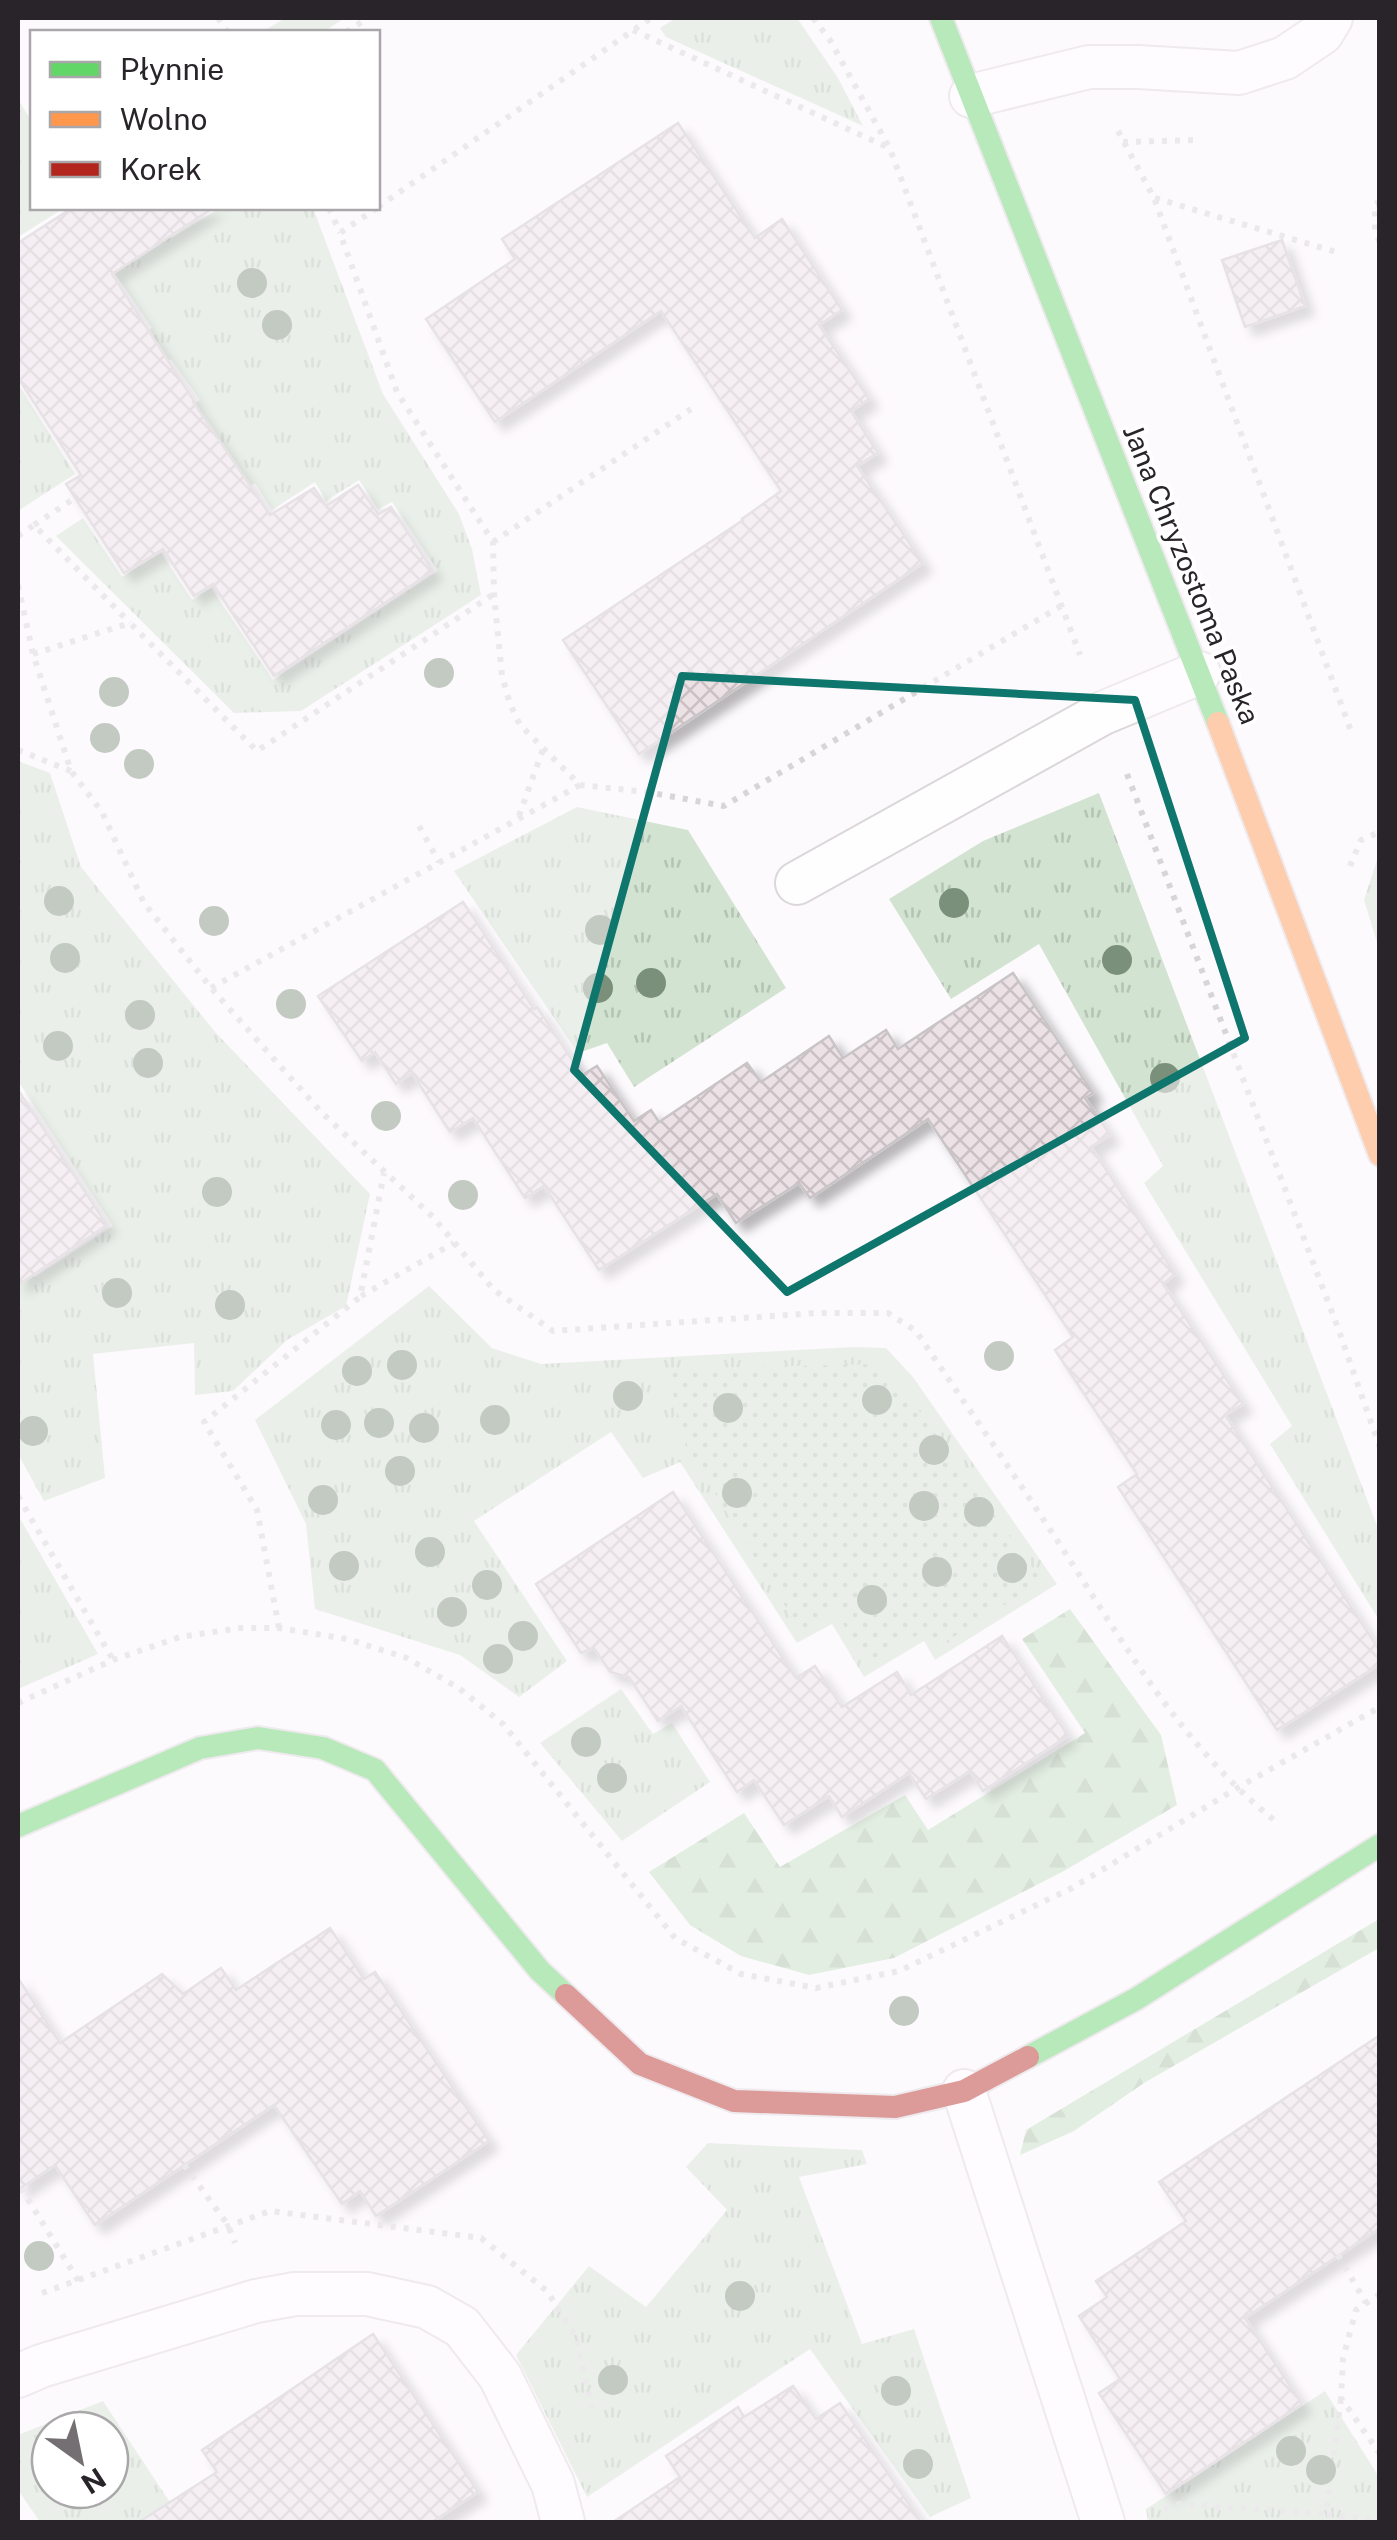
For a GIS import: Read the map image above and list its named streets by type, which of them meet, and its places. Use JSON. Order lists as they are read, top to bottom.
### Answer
{
  "streets": {
    "street": ["Jana Chryzostoma Paska"]
  },
  "legend": ["Płynnie", "Wolno", "Korek"],
  "north": "bottom right"
}
